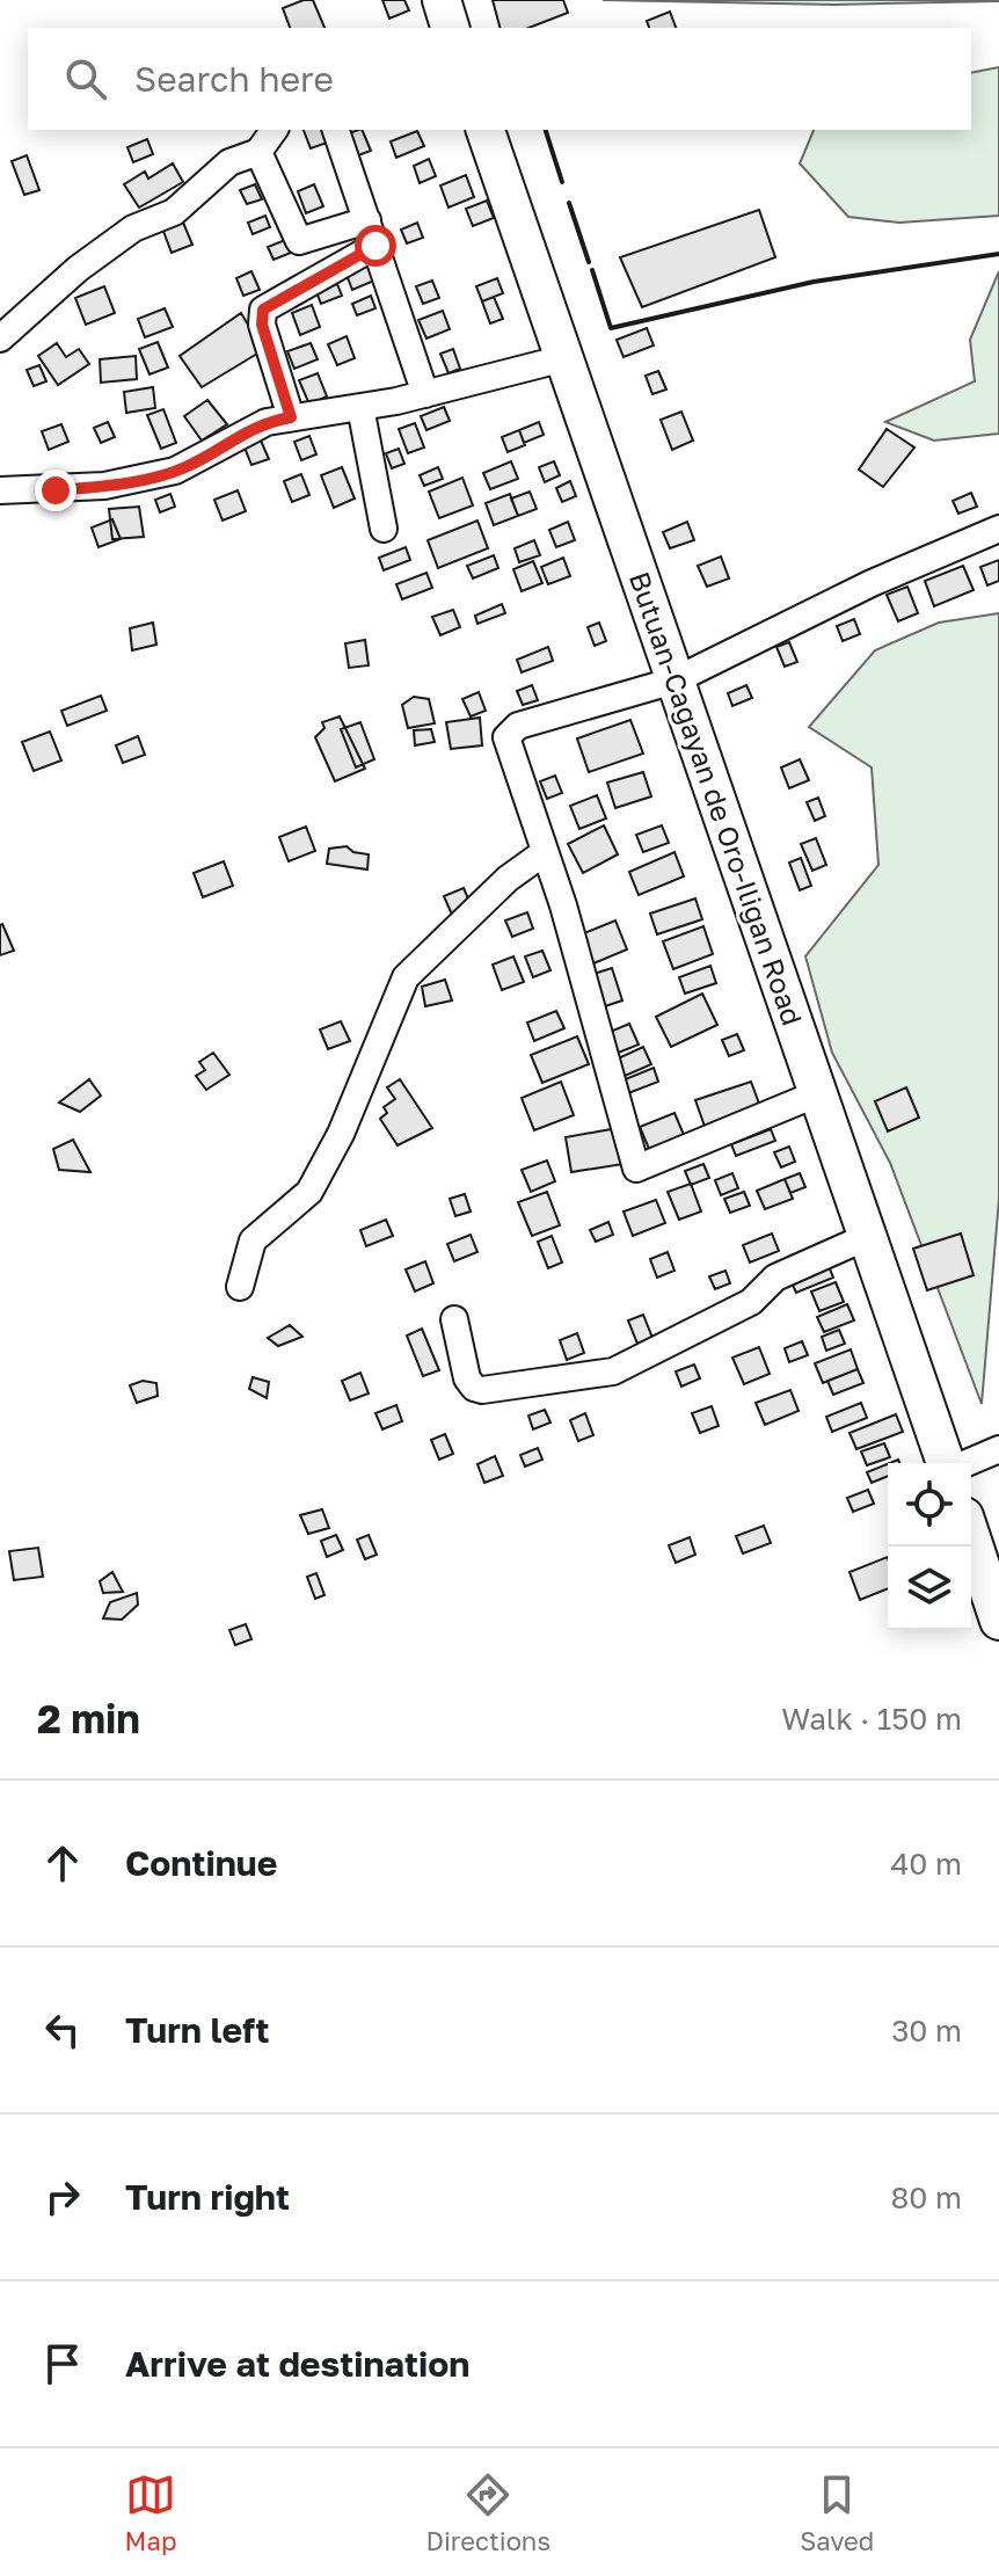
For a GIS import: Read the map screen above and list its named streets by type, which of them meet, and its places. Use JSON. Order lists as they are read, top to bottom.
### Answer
{
  "streets": {
    "highway": ["Butuan-Cagayan de Oro-Iligan Road"]
  },
  "page": {
    "search": "Search here",
    "heading": ["2 min", "Walk · 150 m"],
    "list": [
      ["Continue", "40 m"],
      ["Turn left", "30 m"],
      ["Turn right", "80 m"],
      "Arrive at destination"
    ],
    "nav": ["Map", "Directions", "Saved"]
  }
}
